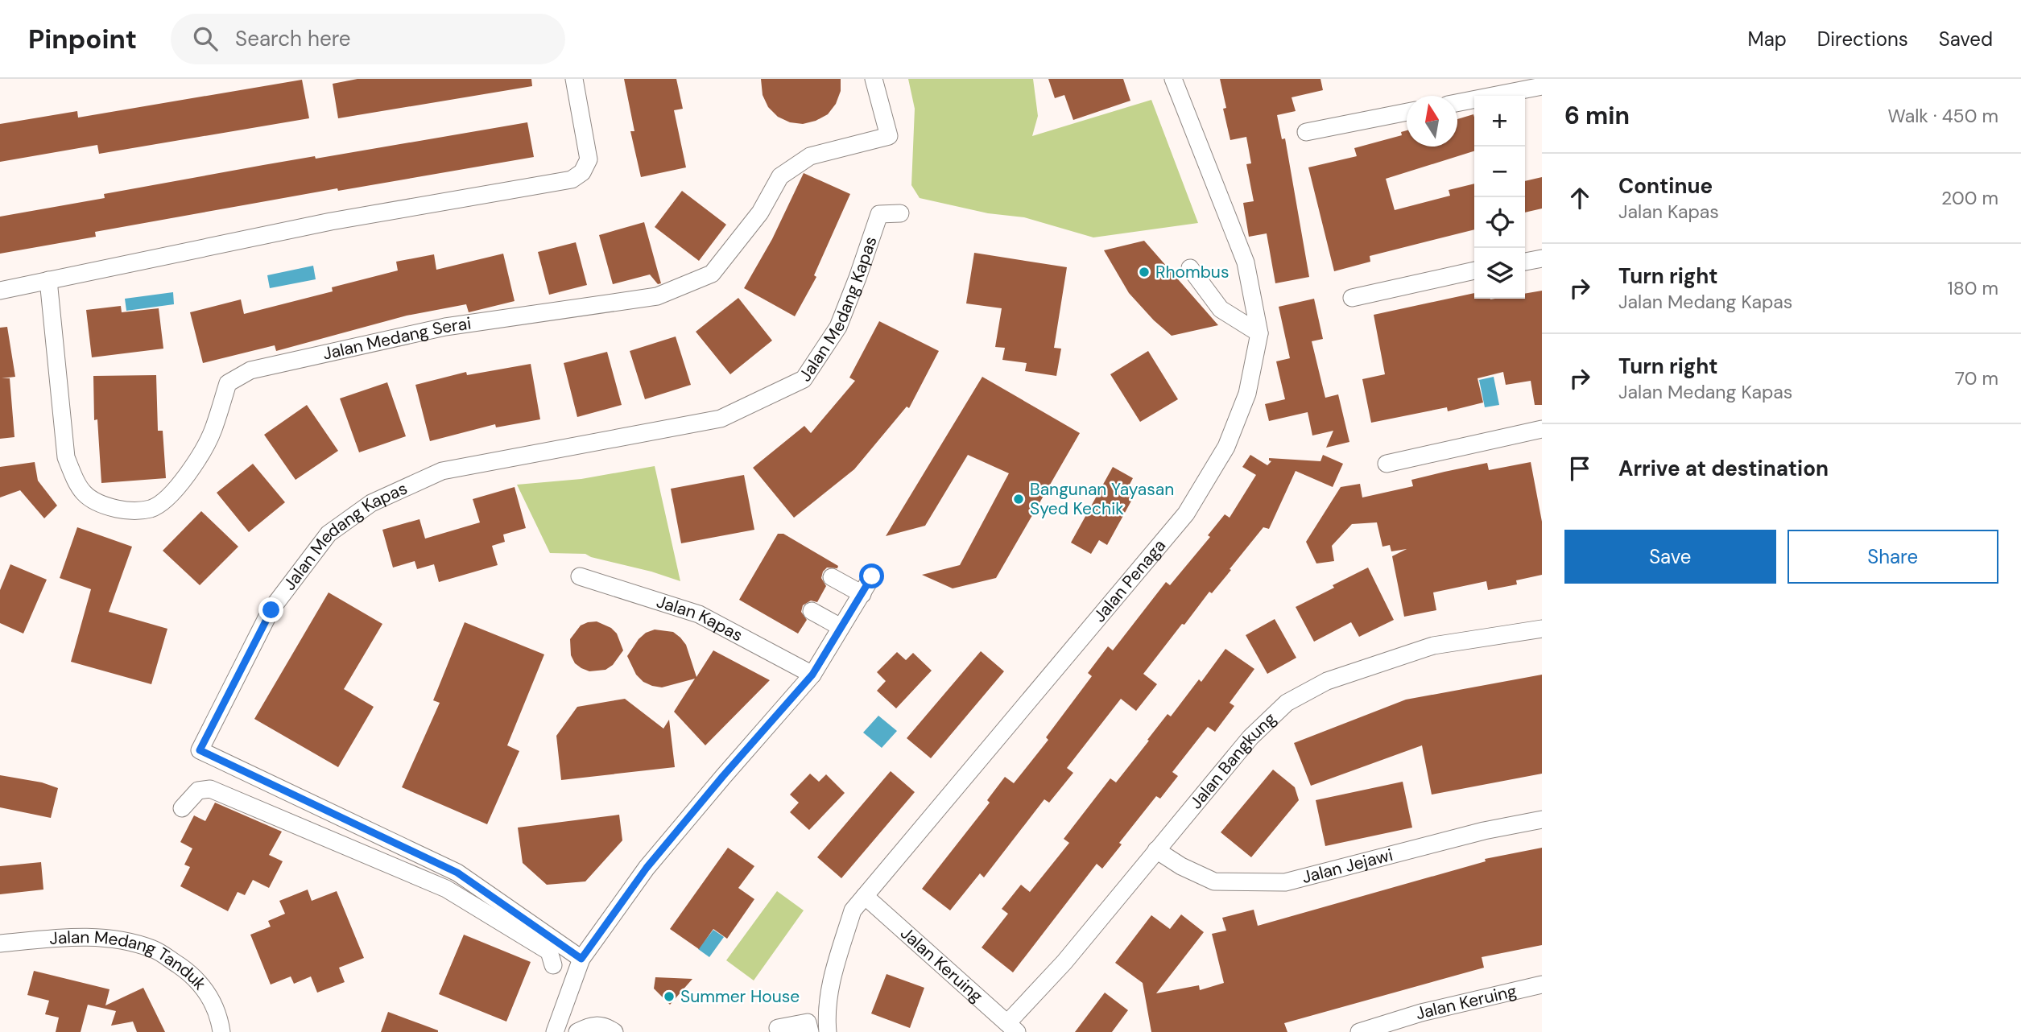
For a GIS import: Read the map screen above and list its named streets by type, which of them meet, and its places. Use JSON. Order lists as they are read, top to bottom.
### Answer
{
  "streets": {
    "street": [
      "Jalan Medang Kapas",
      "Jalan Medang Serai",
      "Jalan Penaga",
      "Jalan Kapas",
      "Jalan Bangkung",
      "Jalan Jejawi",
      "Jalan Keruing",
      "Jalan Medang Tanduk"
    ]
  },
  "crossings": [
    ["Jalan Penaga", "Jalan Keruing"],
    ["Jalan Bangkung", "Jalan Jejawi"],
    ["Jalan Bangkung", "Jalan Keruing"]
  ],
  "places": ["Rhombus", "Bangunan Yayasan Syed Kechik", "Summer House"],
  "north": "top",
  "page": {
    "header": "Pinpoint",
    "search": "Search here",
    "nav": ["Map", "Directions", "Saved"],
    "heading": ["6 min", "Walk · 450 m"],
    "map_buttons": ["+", "−"],
    "list": [
      ["Continue", "Jalan Kapas", "200 m"],
      ["Turn right", "Jalan Medang Kapas", "180 m"],
      ["Turn right", "Jalan Medang Kapas", "70 m"],
      "Arrive at destination"
    ],
    "buttons": ["Save", "Share"]
  }
}
